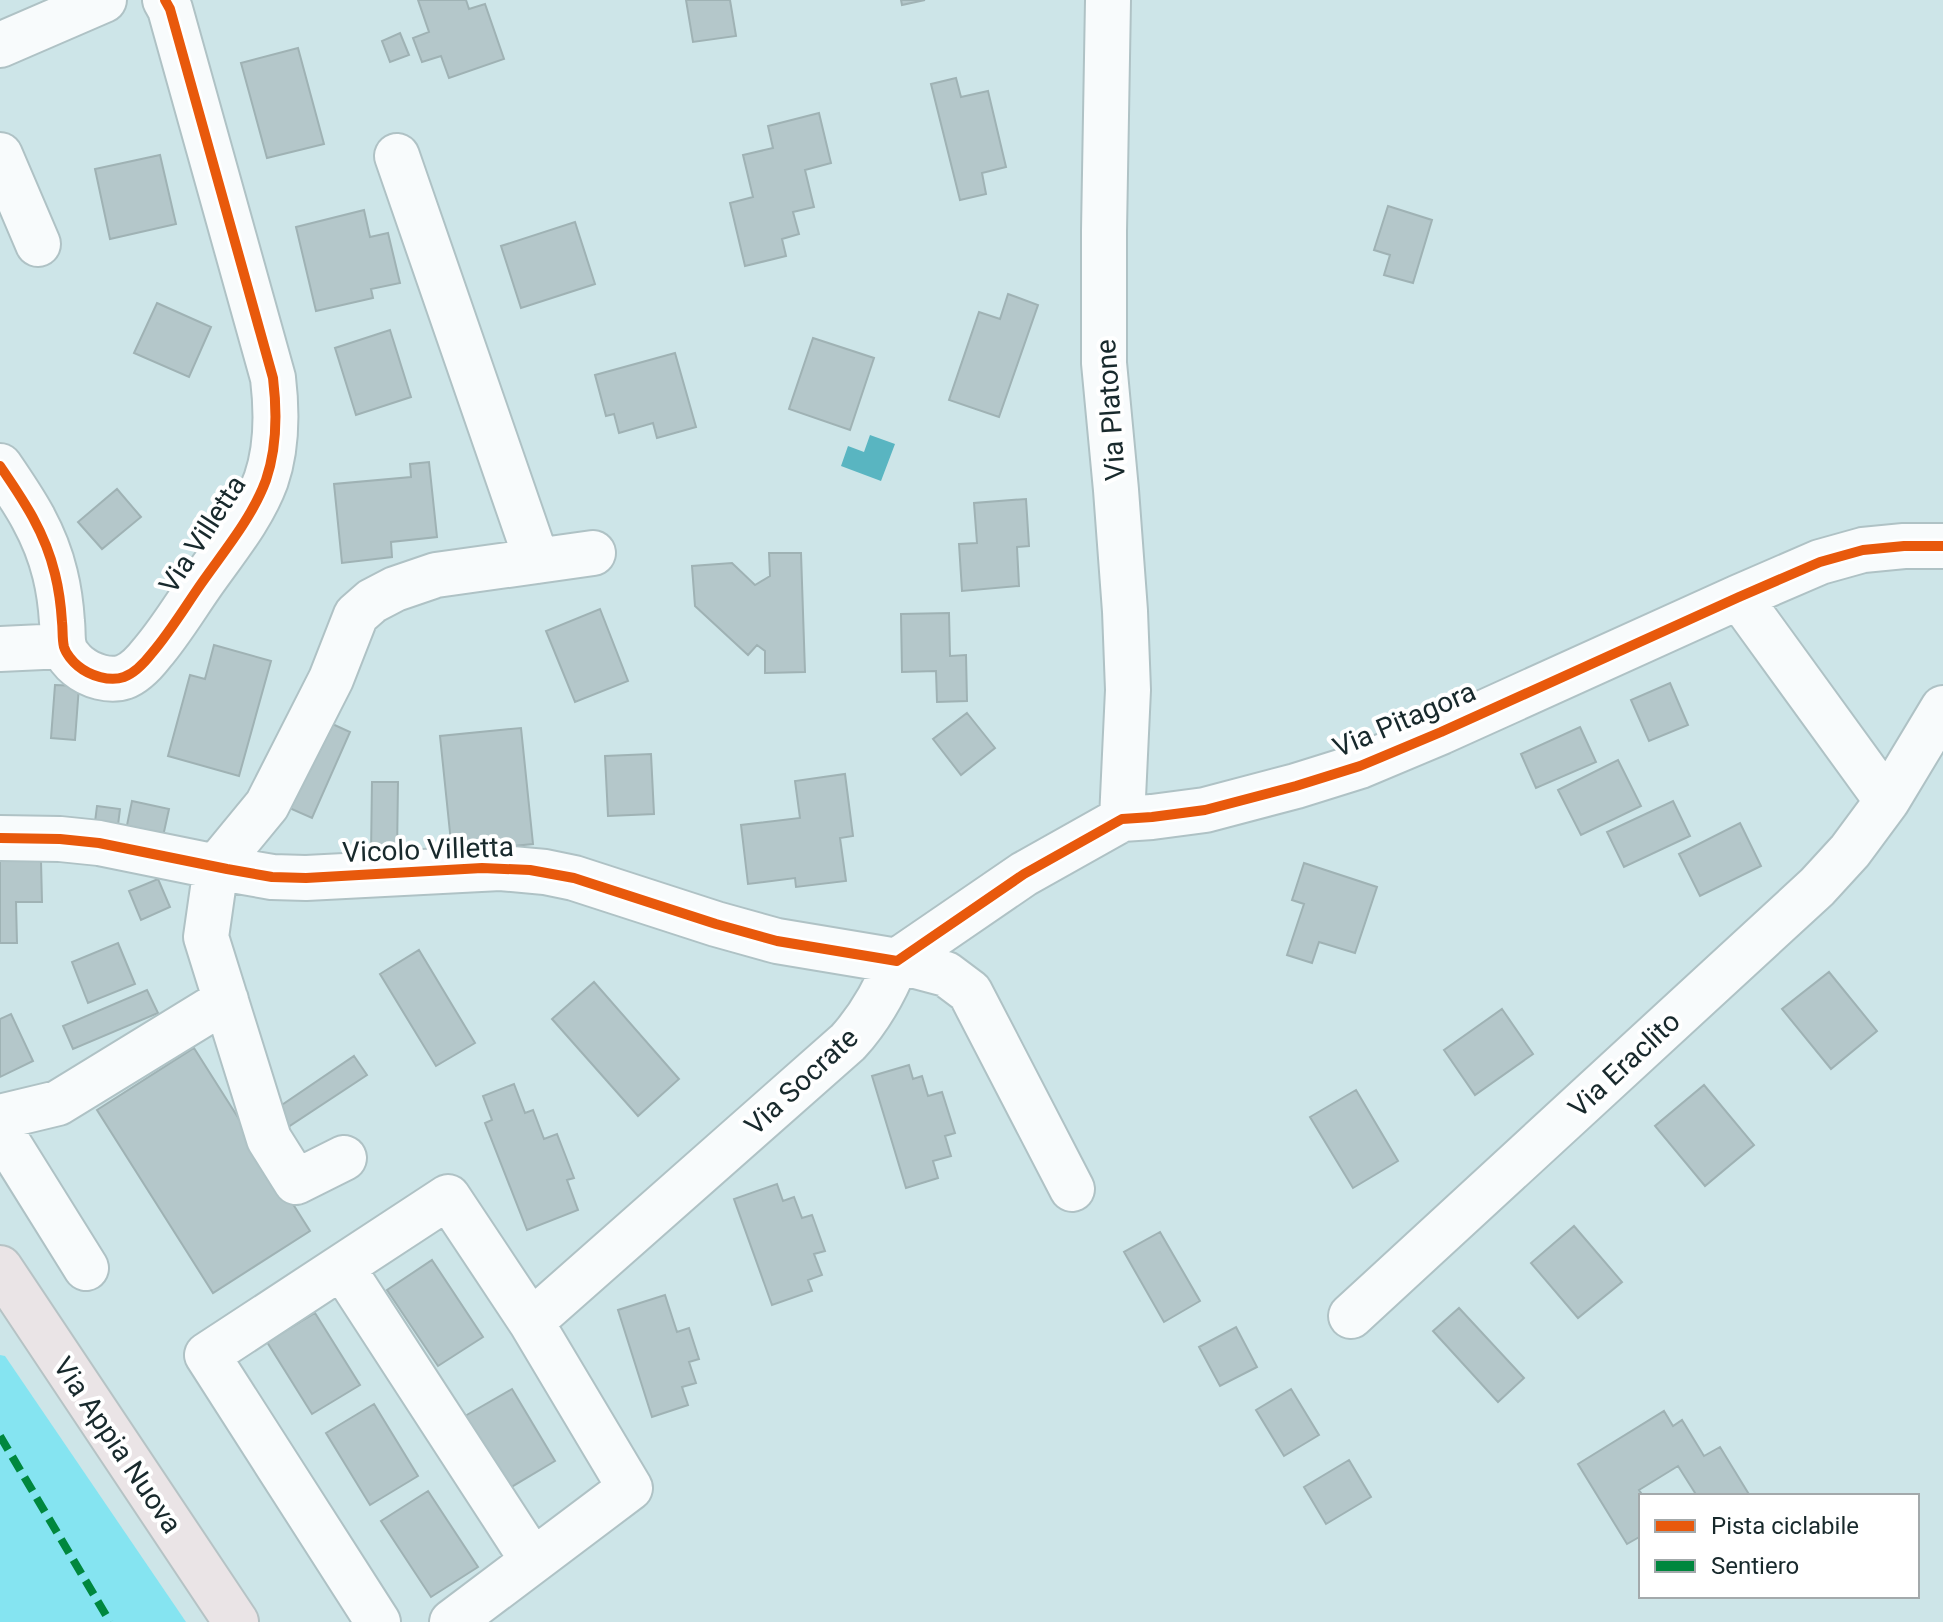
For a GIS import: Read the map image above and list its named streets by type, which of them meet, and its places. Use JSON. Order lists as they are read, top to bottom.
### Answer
{
  "streets": {
    "main road": ["Via Appia Nuova"],
    "street": [
      "Via Platone",
      "Via Villetta",
      "Via Pitagora",
      "Vicolo Villetta",
      "Via Eraclito",
      "Via Socrate"
    ]
  },
  "crossings": [
    ["Via Platone", "Via Pitagora"],
    ["Via Pitagora", "Vicolo Villetta"],
    ["Via Pitagora", "Via Socrate"],
    ["Vicolo Villetta", "Via Socrate"]
  ],
  "legend": ["Pista ciclabile", "Sentiero"]
}
